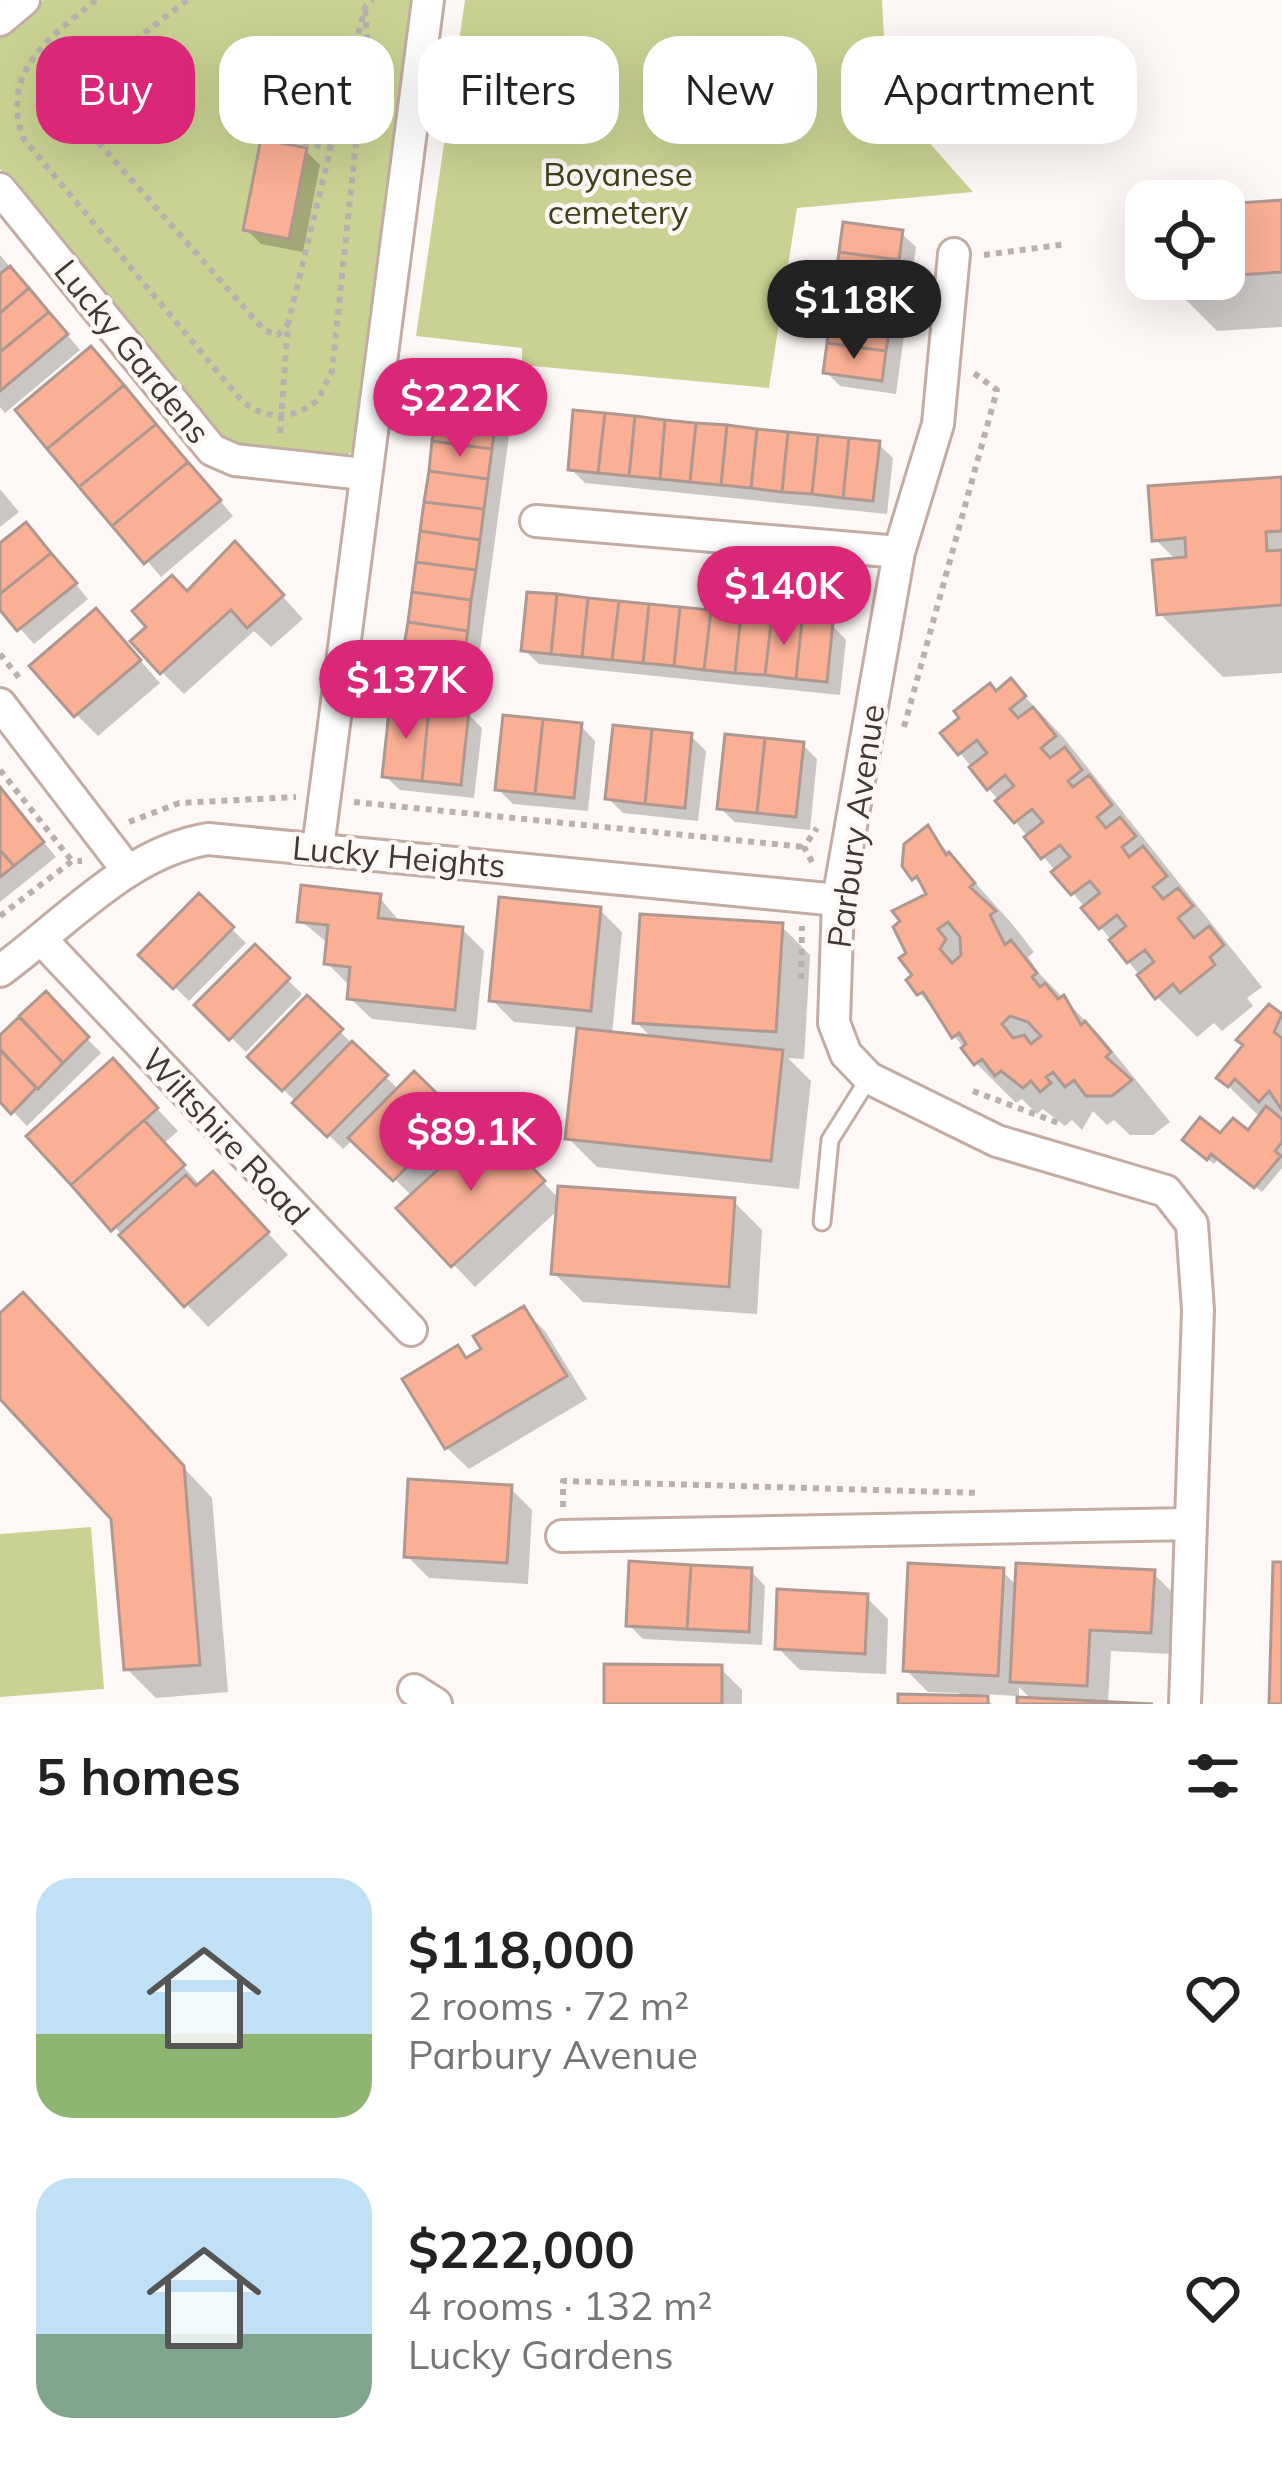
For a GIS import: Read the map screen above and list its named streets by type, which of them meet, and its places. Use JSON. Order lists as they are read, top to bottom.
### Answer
{
  "streets": {
    "street": [
      "Lucky Gardens",
      "Parbury Avenue",
      "Lucky Heights",
      "Wiltshire Road"
    ]
  },
  "crossings": [
    ["Parbury Avenue", "Lucky Heights"],
    ["Lucky Heights", "Wiltshire Road"]
  ],
  "parks": ["Boyanese cemetery"],
  "page": {
    "chip": [
      "Buy",
      "Rent",
      "Filters",
      "New",
      "Apartment"
    ],
    "price": [
      "$118K",
      "$222K",
      "$140K",
      "$137K",
      "$89.1K"
    ],
    "heading": "5 homes",
    "list": [
      {
        "name": "$118,000",
        "note": "2 rooms · 72 m² · Parbury Avenue"
      },
      {
        "name": "$222,000",
        "note": "4 rooms · 132 m² · Lucky Gardens"
      }
    ]
  }
}
